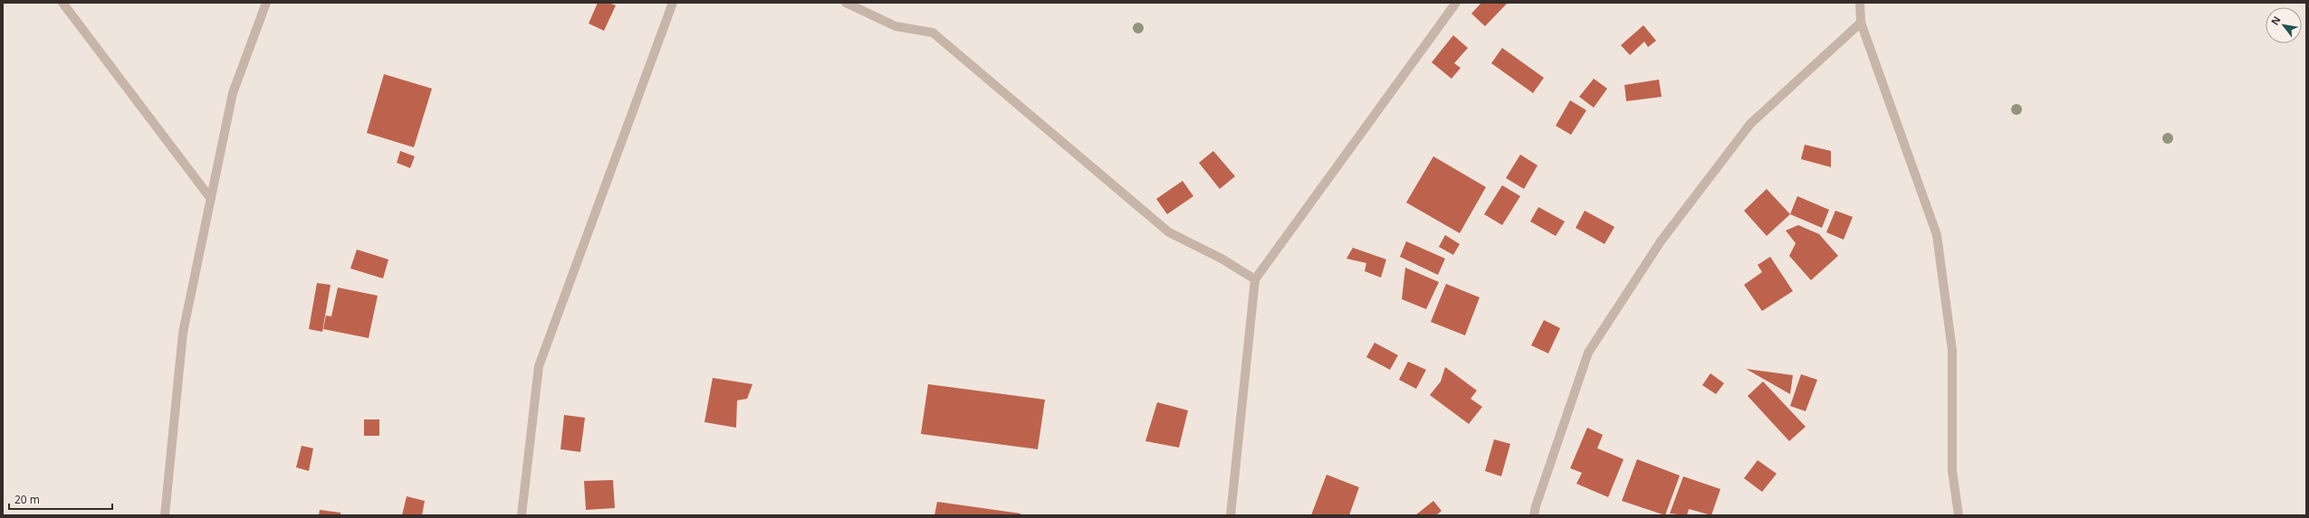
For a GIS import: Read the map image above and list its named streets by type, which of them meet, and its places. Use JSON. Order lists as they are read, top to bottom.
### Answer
{
  "scale_bar": "20 m",
  "north": "top left"
}
